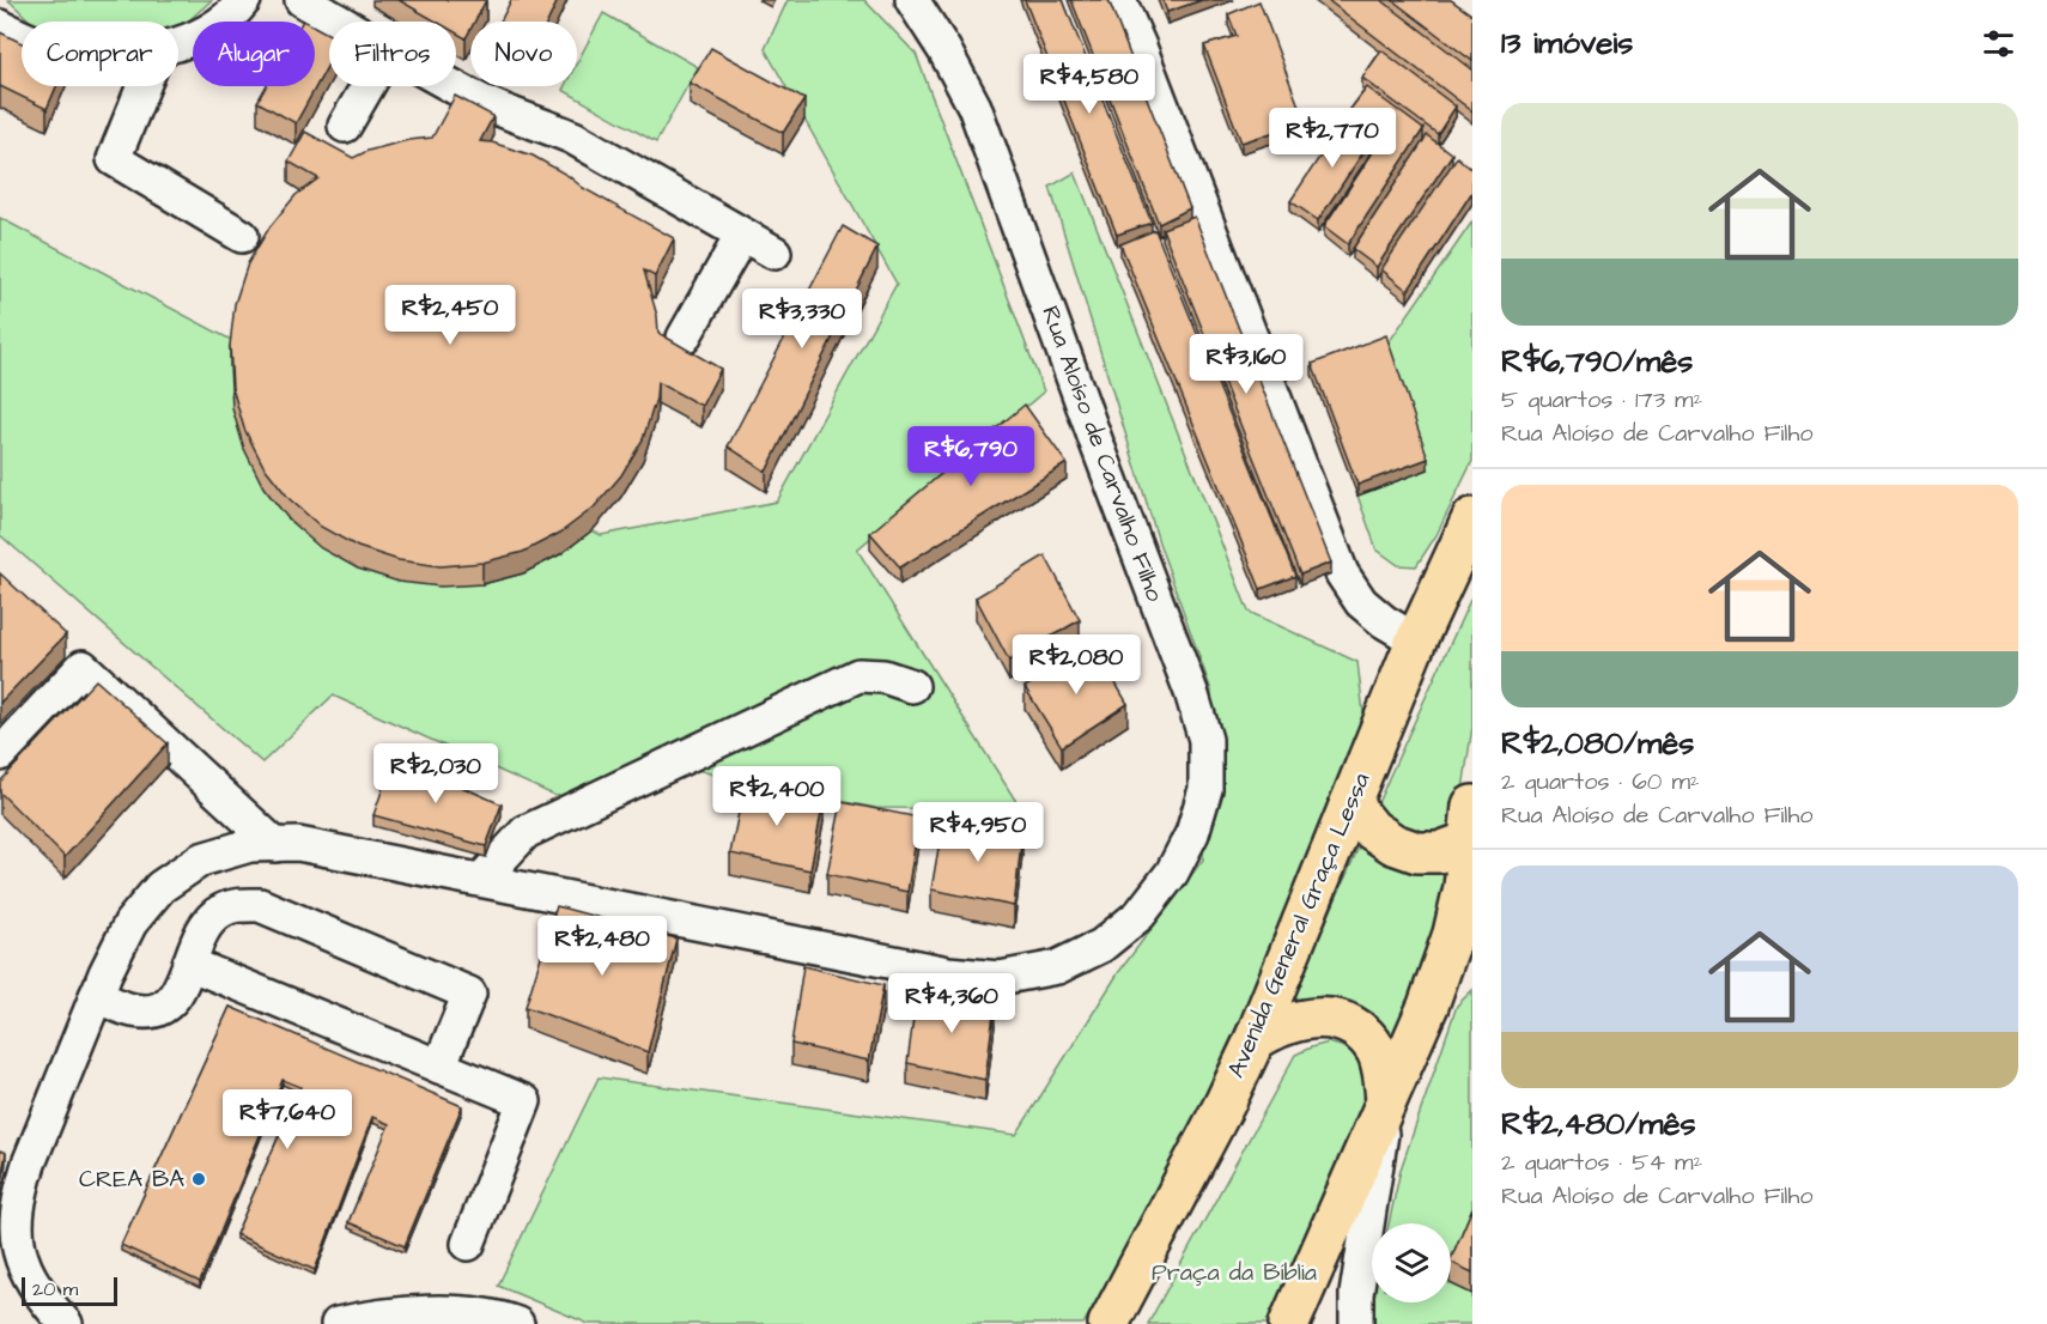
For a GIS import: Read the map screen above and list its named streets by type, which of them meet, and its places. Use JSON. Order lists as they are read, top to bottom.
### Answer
{
  "streets": {
    "main road": ["Avenida General Graça Lessa"],
    "street": ["Rua Aloíso de Carvalho Filho"]
  },
  "parks": ["Praça da Bíblia"],
  "places": ["CREA BA"],
  "scale_bar": "20 m",
  "page": {
    "heading": "13 imóveis",
    "chip": [
      "Comprar",
      "Alugar",
      "Filtros",
      "Novo"
    ],
    "price": [
      "R$4,580",
      "R$2,770",
      "R$2,450",
      "R$3,330",
      "R$3,160",
      "R$6,790",
      "R$2,080",
      "R$2,030",
      "R$2,400",
      "R$4,950",
      "R$2,480",
      "R$4,360",
      "R$7,640"
    ],
    "list": [
      {
        "name": "R$6,790/mês",
        "note": "5 quartos · 173 m² · Rua Aloíso de Carvalho Filho"
      },
      {
        "name": "R$2,080/mês",
        "note": "2 quartos · 60 m² · Rua Aloíso de Carvalho Filho"
      },
      {
        "name": "R$2,480/mês",
        "note": "2 quartos · 54 m² · Rua Aloíso de Carvalho Filho"
      }
    ],
    "scale": "20 m"
  }
}
